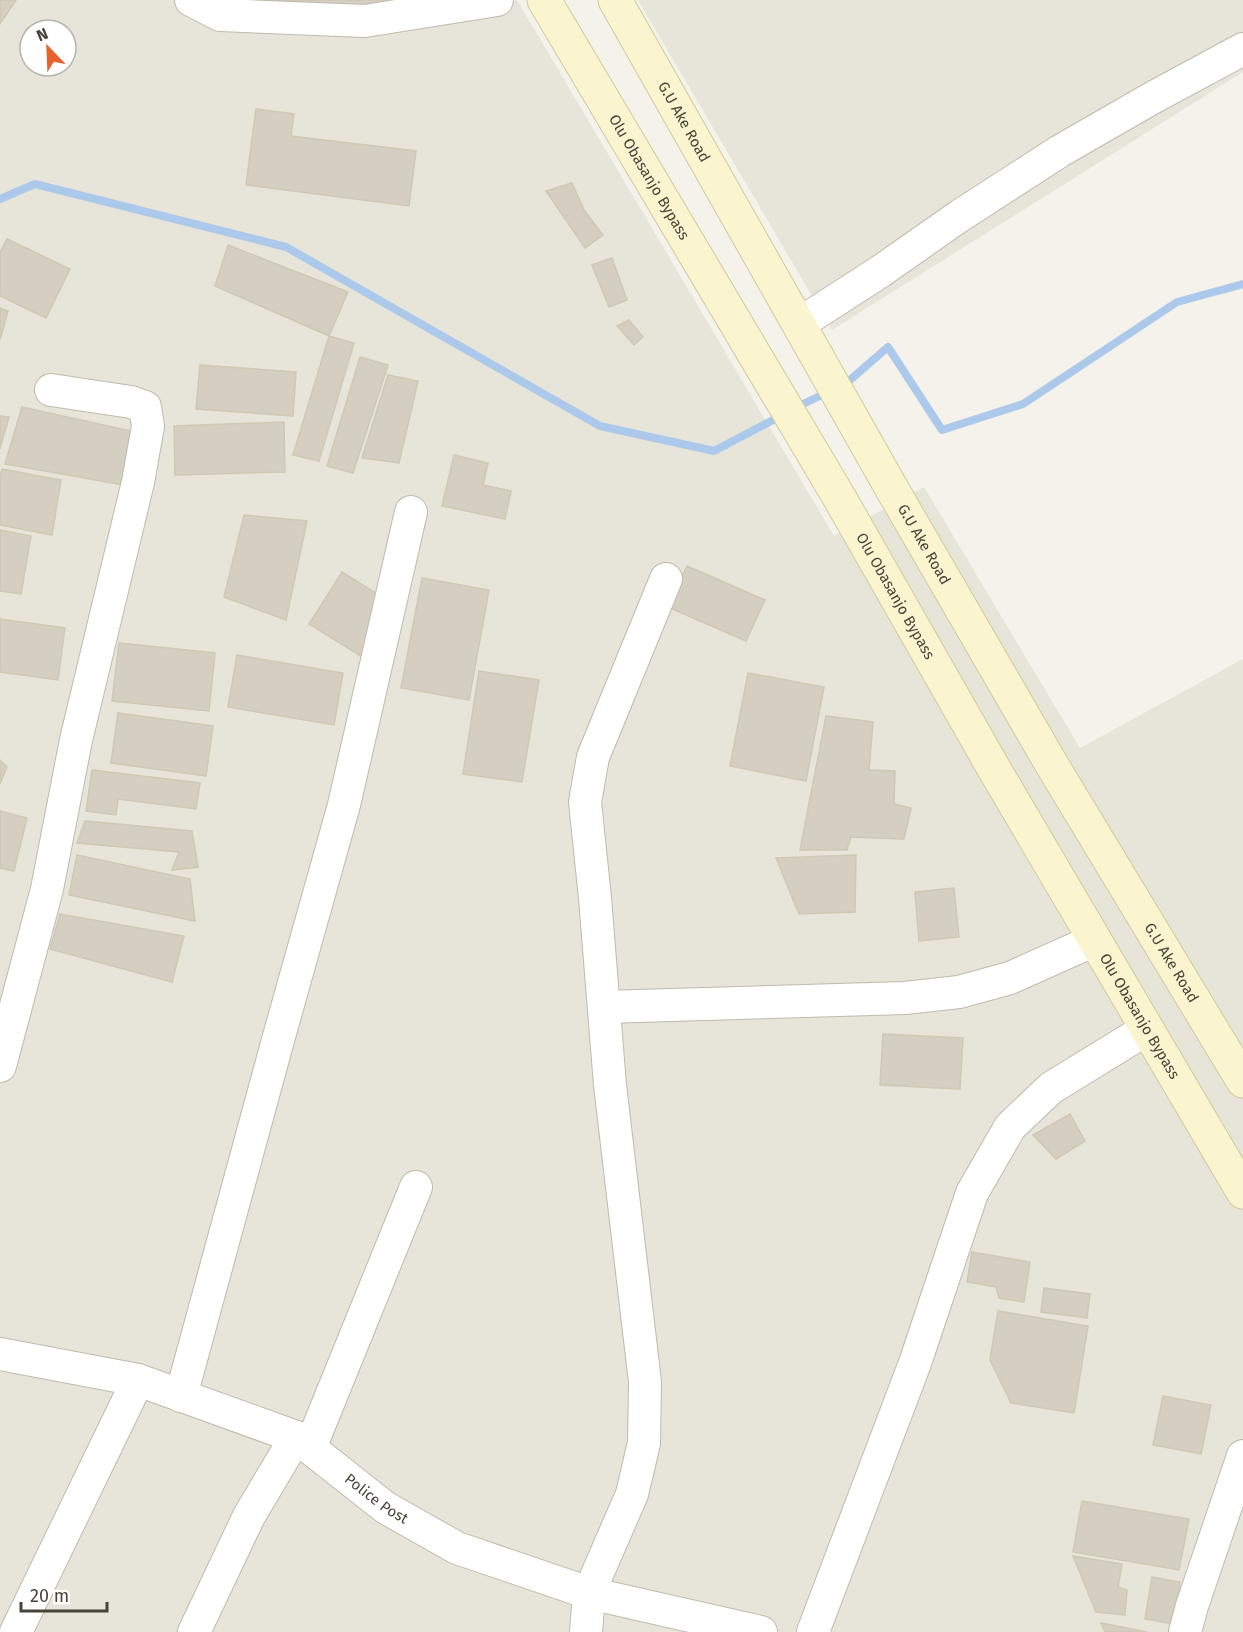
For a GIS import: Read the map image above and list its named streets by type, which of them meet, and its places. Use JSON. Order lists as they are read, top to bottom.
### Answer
{
  "streets": {
    "main road": ["G.U Ake Road", "Olu Obasanjo Bypass"],
    "street": ["Police Post"]
  },
  "scale_bar": "20 m",
  "north": "top left"
}
